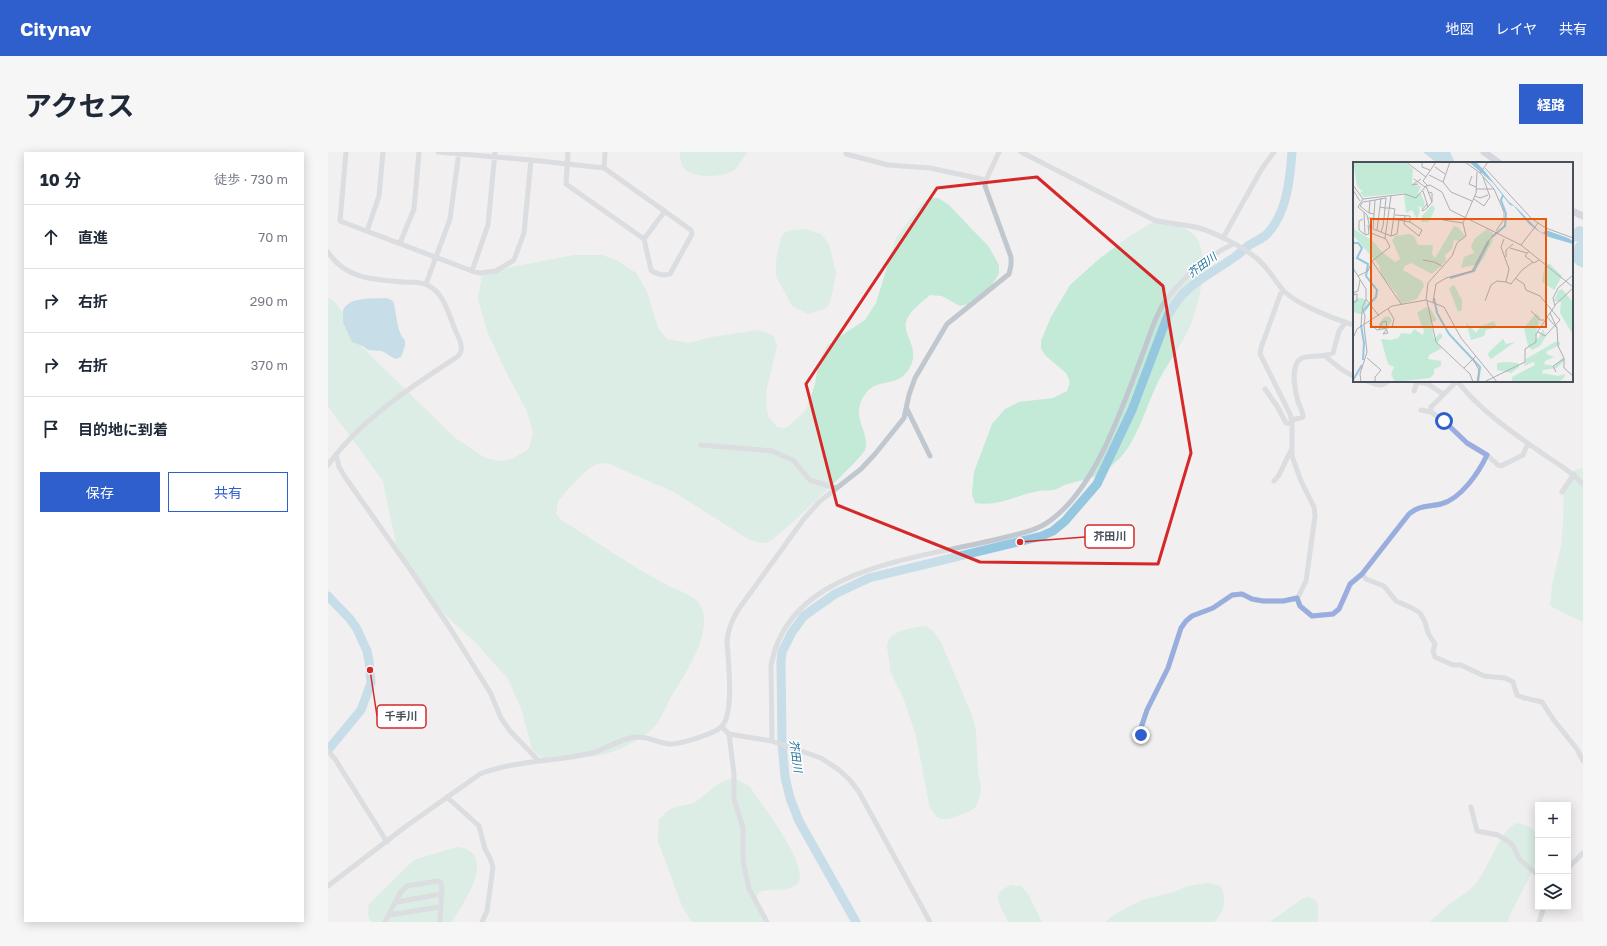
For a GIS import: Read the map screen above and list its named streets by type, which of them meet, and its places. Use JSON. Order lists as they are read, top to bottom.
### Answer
{
  "water": ["芥田川"],
  "places": ["芥田川", "千手川"],
  "page": {
    "header": "Citynav",
    "nav": ["地図", "レイヤ", "共有"],
    "title": "アクセス",
    "buttons": [
      "経路",
      ["保存", "共有"]
    ],
    "heading": ["10 分", "徒歩 · 730 m"],
    "list": [
      ["直進", "70 m"],
      ["右折", "290 m"],
      ["右折", "370 m"],
      "目的地に到着"
    ],
    "map_buttons": ["+", "−"]
  }
}
